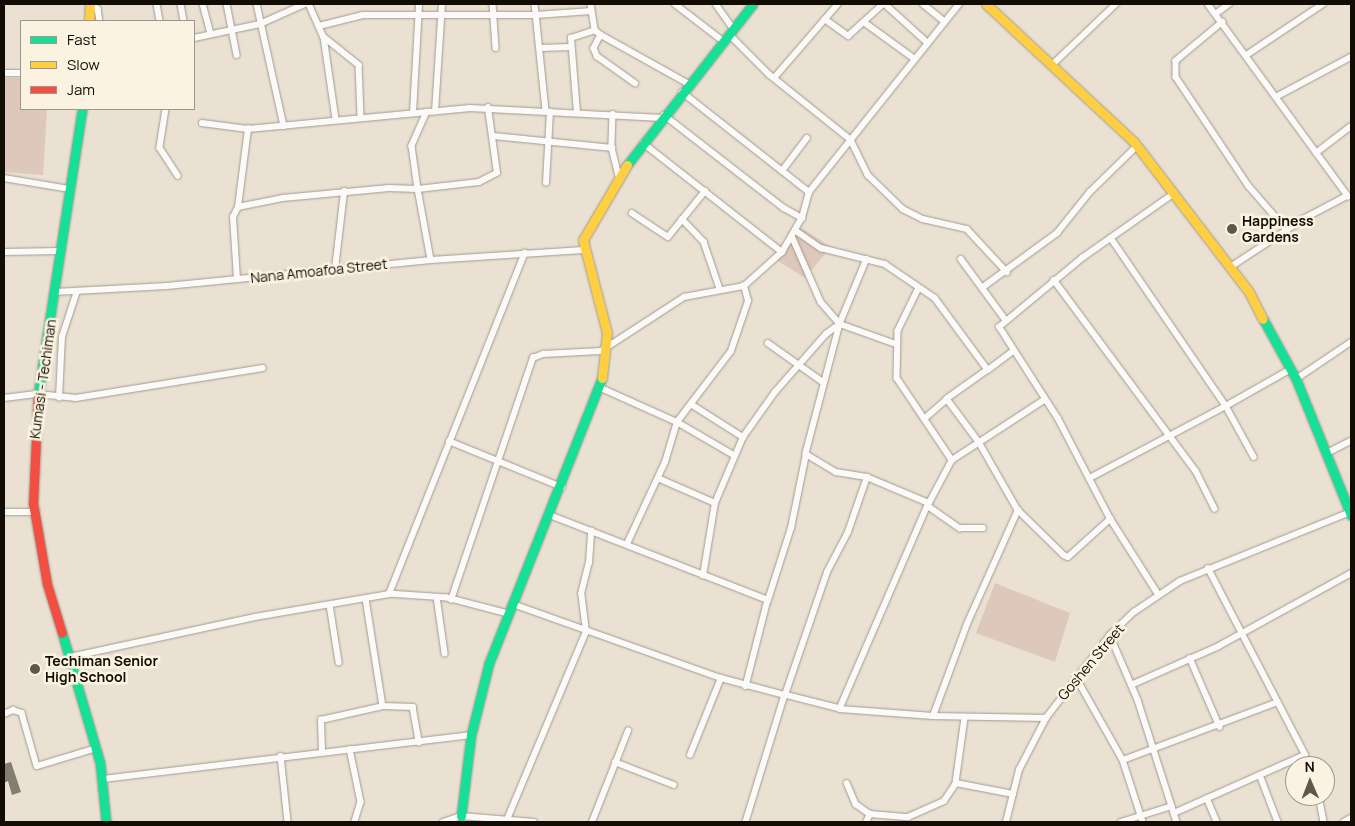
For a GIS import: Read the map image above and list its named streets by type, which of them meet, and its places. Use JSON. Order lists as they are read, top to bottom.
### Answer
{
  "streets": {
    "main road": ["Kumasi - Techiman"],
    "street": ["Nana Amoafoa Street", "Goshen Street"]
  },
  "crossings": [
    ["Nana Amoafoa Street", "Kumasi - Techiman"]
  ],
  "places": ["Happiness Gardens", "Techiman Senior High School"],
  "legend": ["Fast", "Slow", "Jam"],
  "north": "top"
}
